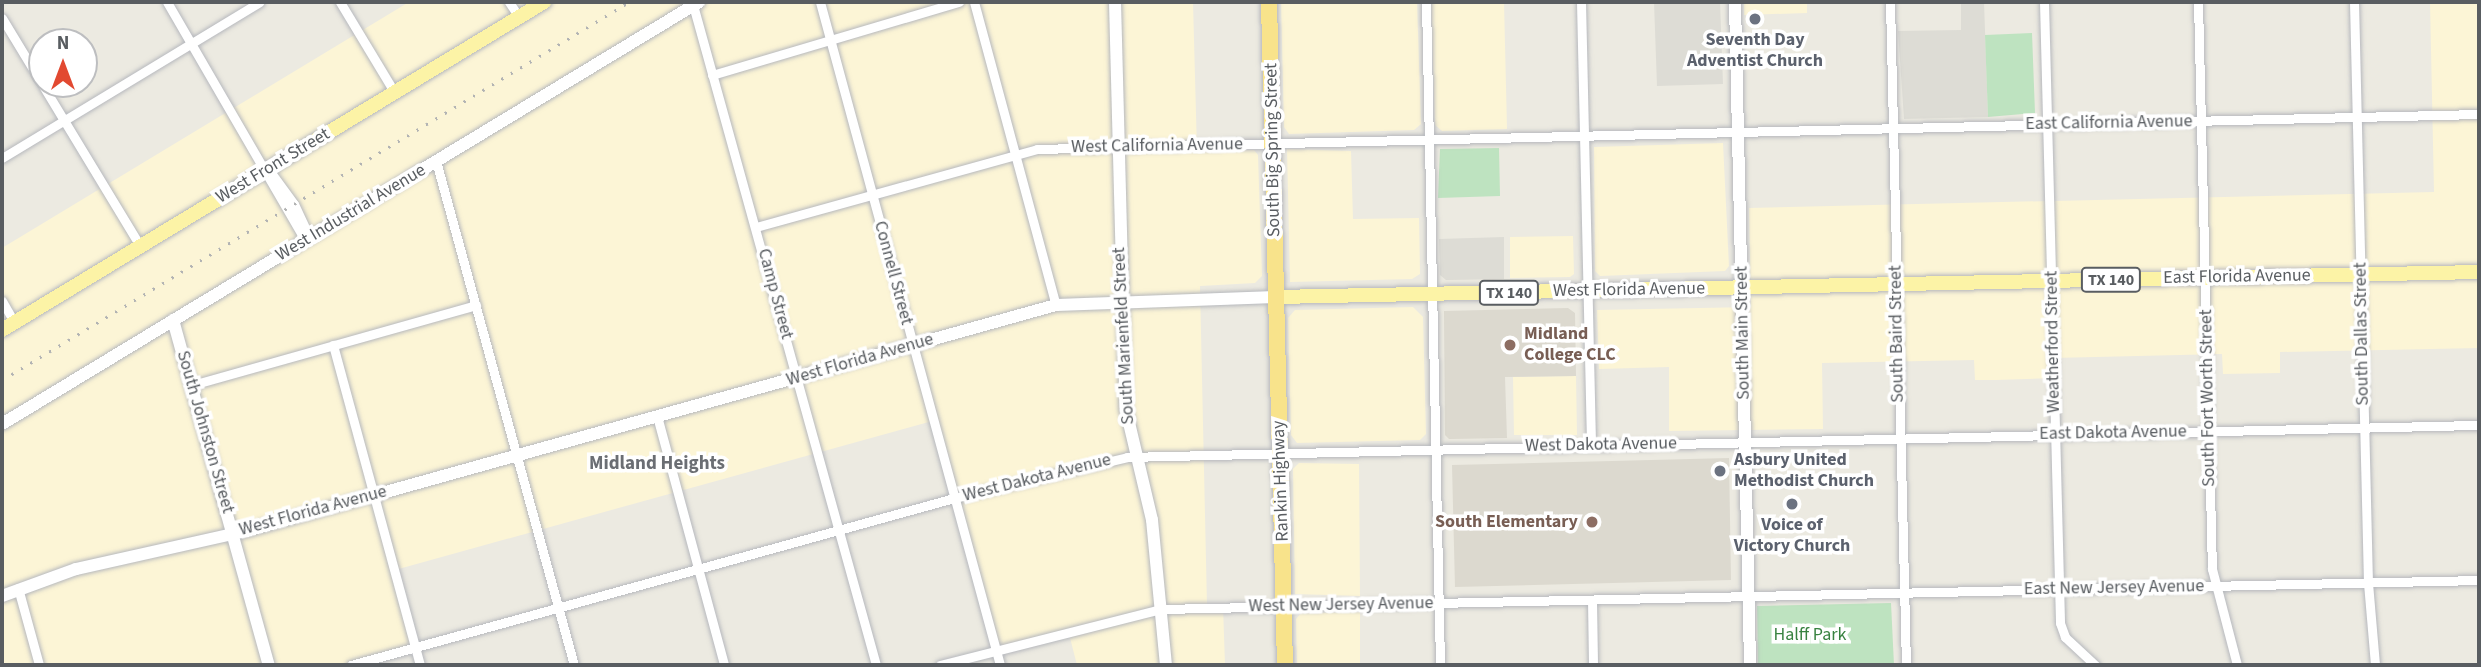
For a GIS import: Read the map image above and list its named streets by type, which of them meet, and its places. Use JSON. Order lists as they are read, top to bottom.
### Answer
{
  "streets": {
    "highway": ["South Big Spring Street", "Rankin Highway"],
    "main road": [
      "West Front Street",
      "East Florida Avenue",
      "TX 140",
      "West Florida Avenue"
    ],
    "street": [
      "East California Avenue",
      "West California Avenue",
      "West Industrial Avenue",
      "Connell Street",
      "Camp Street",
      "South Main Street",
      "South Baird Street",
      "South Dallas Street",
      "South Marienfeld Street",
      "Weatherford Street",
      "South Fort Worth Street",
      "South Johnston Street",
      "East Dakota Avenue",
      "West Dakota Avenue",
      "East New Jersey Avenue",
      "West New Jersey Avenue"
    ]
  },
  "crossings": [
    ["East California Avenue", "West California Avenue"],
    ["East California Avenue", "South Main Street"],
    ["East California Avenue", "South Baird Street"],
    ["East California Avenue", "South Dallas Street"],
    ["East California Avenue", "Weatherford Street"],
    ["East California Avenue", "South Fort Worth Street"],
    ["West California Avenue", "South Big Spring Street"],
    ["West California Avenue", "Connell Street"],
    ["West California Avenue", "Camp Street"],
    ["West California Avenue", "South Main Street"],
    ["West California Avenue", "South Marienfeld Street"],
    ["South Big Spring Street", "West Florida Avenue"],
    ["South Big Spring Street", "Rankin Highway"],
    ["West Industrial Avenue", "Camp Street"],
    ["West Industrial Avenue", "South Johnston Street"],
    ["Connell Street", "West Florida Avenue"],
    ["Connell Street", "West Dakota Avenue"],
    ["Connell Street", "West New Jersey Avenue"],
    ["East Florida Avenue", "West Florida Avenue"],
    ["East Florida Avenue", "South Main Street"],
    ["East Florida Avenue", "South Baird Street"],
    ["East Florida Avenue", "South Dallas Street"],
    ["East Florida Avenue", "Weatherford Street"],
    ["East Florida Avenue", "South Fort Worth Street"],
    ["West Florida Avenue", "Camp Street"],
    ["West Florida Avenue", "South Main Street"],
    ["West Florida Avenue", "South Marienfeld Street"],
    ["West Florida Avenue", "South Johnston Street"],
    ["West Florida Avenue", "Rankin Highway"],
    ["Camp Street", "West Dakota Avenue"],
    ["South Main Street", "East Dakota Avenue"],
    ["South Main Street", "West Dakota Avenue"],
    ["South Main Street", "East New Jersey Avenue"],
    ["South Main Street", "West New Jersey Avenue"],
    ["South Baird Street", "East Dakota Avenue"],
    ["South Baird Street", "East New Jersey Avenue"],
    ["South Dallas Street", "East Dakota Avenue"],
    ["South Dallas Street", "East New Jersey Avenue"],
    ["South Marienfeld Street", "West Dakota Avenue"],
    ["South Marienfeld Street", "West New Jersey Avenue"],
    ["Weatherford Street", "East Dakota Avenue"],
    ["Weatherford Street", "East New Jersey Avenue"],
    ["South Fort Worth Street", "East Dakota Avenue"],
    ["South Fort Worth Street", "East New Jersey Avenue"],
    ["East Dakota Avenue", "West Dakota Avenue"],
    ["West Dakota Avenue", "Rankin Highway"],
    ["Rankin Highway", "West New Jersey Avenue"],
    ["East New Jersey Avenue", "West New Jersey Avenue"]
  ],
  "districts": ["Midland Heights"],
  "parks": ["Halff Park"],
  "places": [
    "Seventh Day Adventist Church",
    "Midland College CLC",
    "Asbury United Methodist Church",
    "Voice of Victory Church",
    "South Elementary"
  ],
  "north": "top"
}
